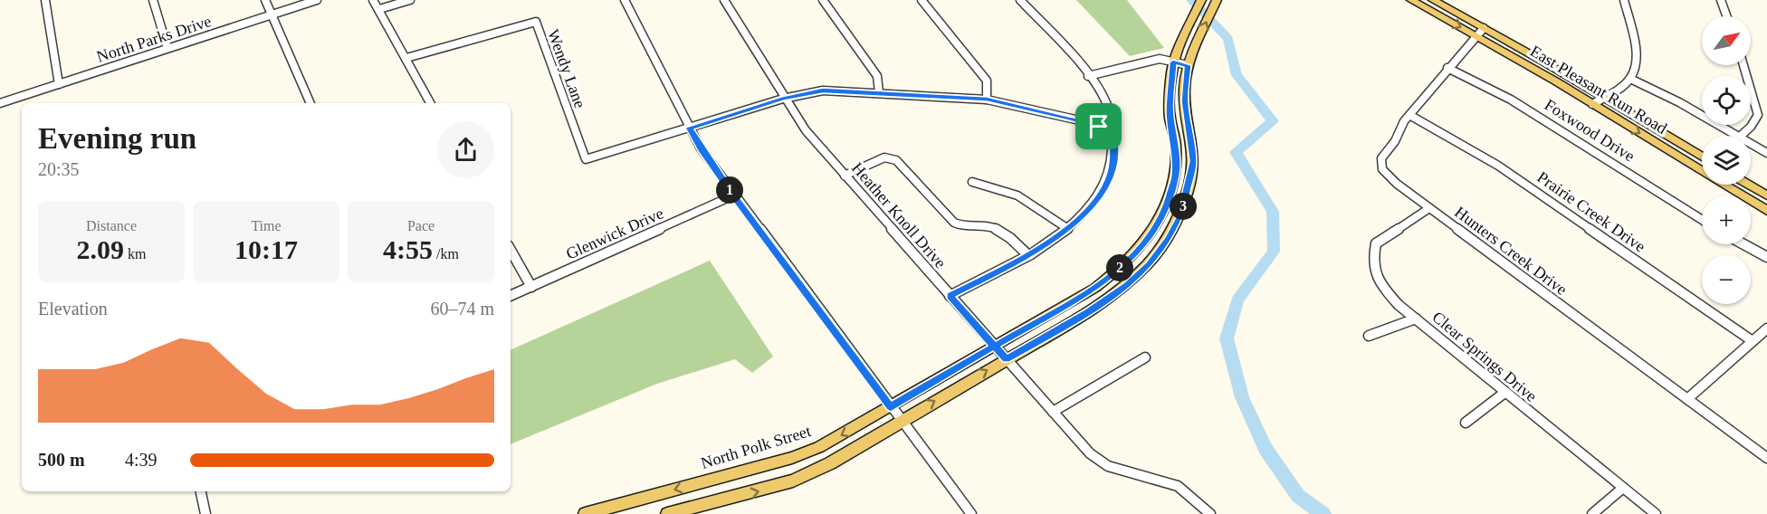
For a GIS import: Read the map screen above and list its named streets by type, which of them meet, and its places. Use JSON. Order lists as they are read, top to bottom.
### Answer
{
  "streets": {
    "main road": ["East Pleasant Run Road", "North Polk Street"],
    "street": [
      "North Parks Drive",
      "Wendy Lane",
      "Foxwood Drive",
      "Prairie Creek Drive",
      "Heather Knoll Drive",
      "Glenwick Drive",
      "Hunters Creek Drive",
      "Clear Springs Drive"
    ]
  },
  "crossings": [
    ["East Pleasant Run Road", "Hunters Creek Drive"],
    ["Foxwood Drive", "Hunters Creek Drive"],
    ["Prairie Creek Drive", "Hunters Creek Drive"],
    ["Heather Knoll Drive", "North Polk Street"],
    ["Hunters Creek Drive", "Clear Springs Drive"]
  ],
  "north": "top right",
  "page": {
    "map_buttons": ["+", "−"],
    "heading": ["Evening run", "20:35"],
    "pins": ["1", "3", "2"],
    "stats": [
      ["Distance", "2.09 km"],
      ["Time", "10:17"],
      ["Pace", "4:55 /km"]
    ],
    "chart": ["Elevation", "60–74 m"],
    "list": [
      {
        "name": "500 m",
        "note": "4:39"
      }
    ]
  }
}
